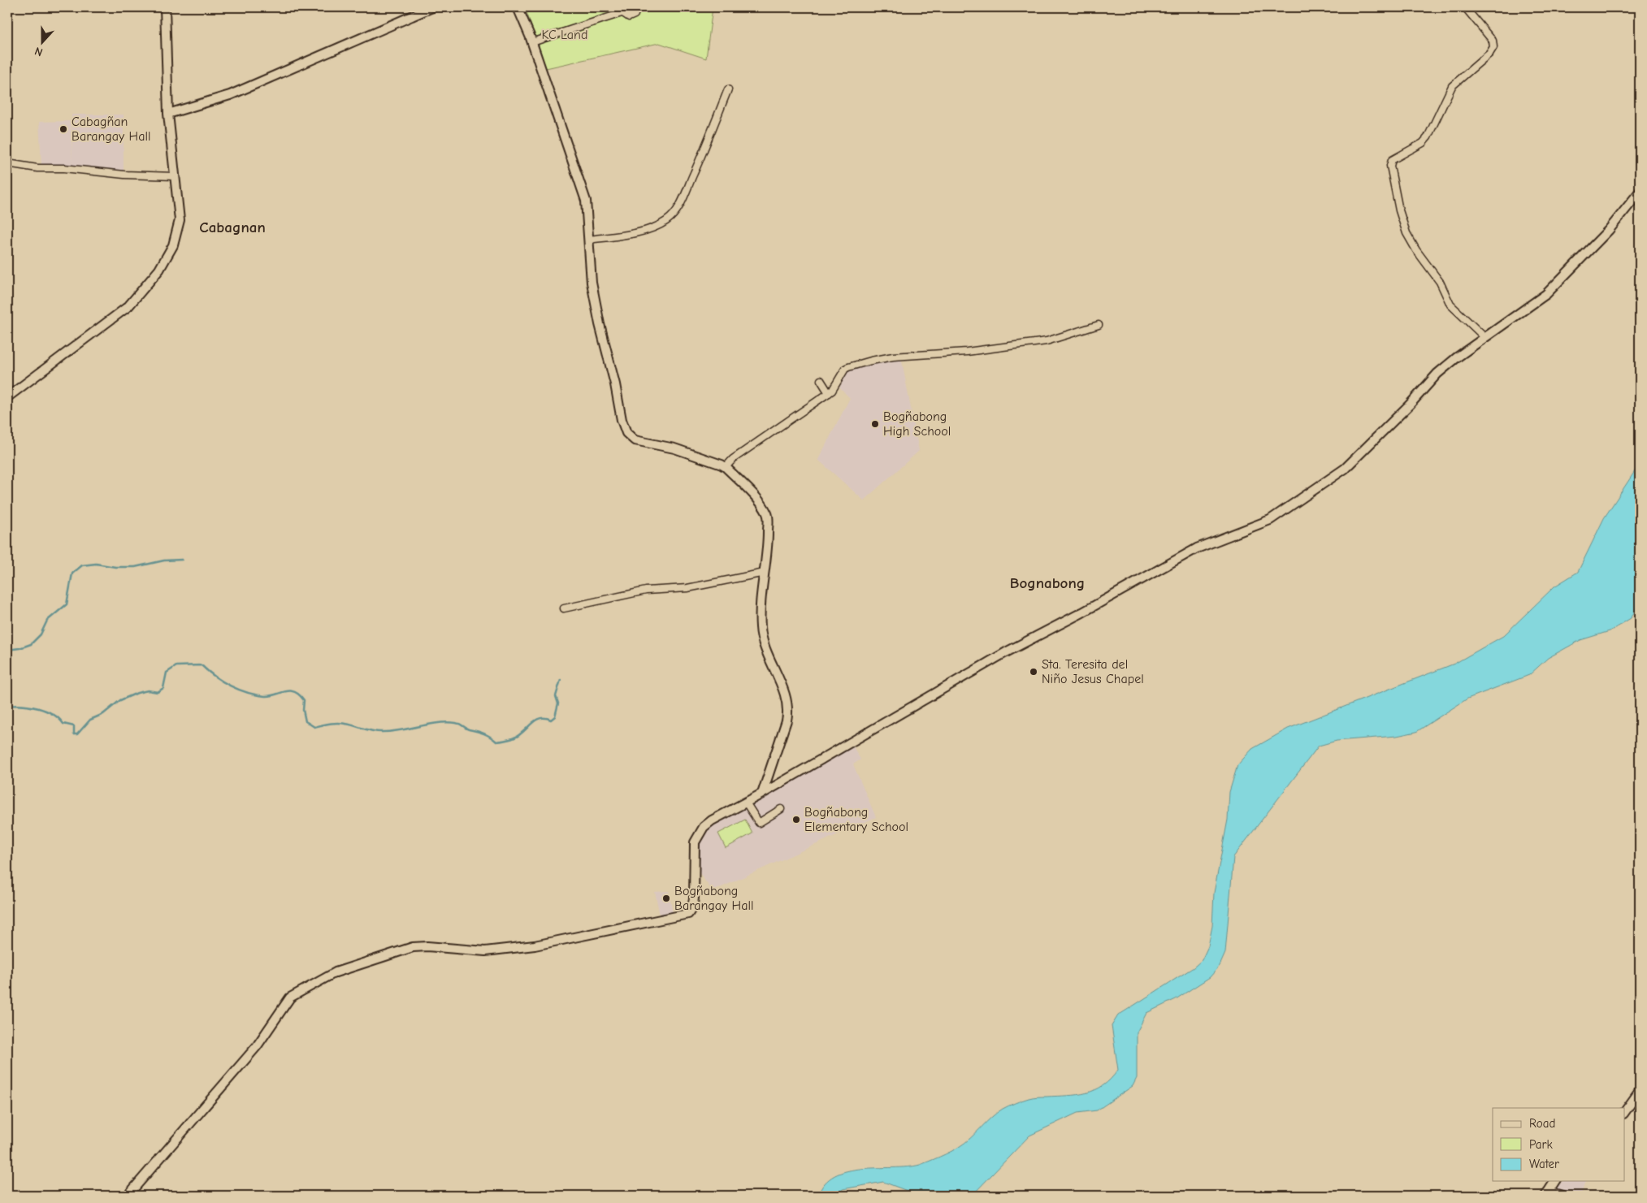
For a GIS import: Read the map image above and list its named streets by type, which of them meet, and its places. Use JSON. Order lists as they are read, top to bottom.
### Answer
{
  "districts": ["Cabagnan", "Bognabong"],
  "parks": ["KC Land"],
  "places": [
    "Cabagñan Barangay Hall",
    "Bogñabong High School",
    "Sta. Teresita del Niño Jesus Chapel",
    "Bogñabong Elementary School",
    "Bogñabong Barangay Hall"
  ],
  "legend": ["Road", "Park", "Water"],
  "north": "bottom"
}
